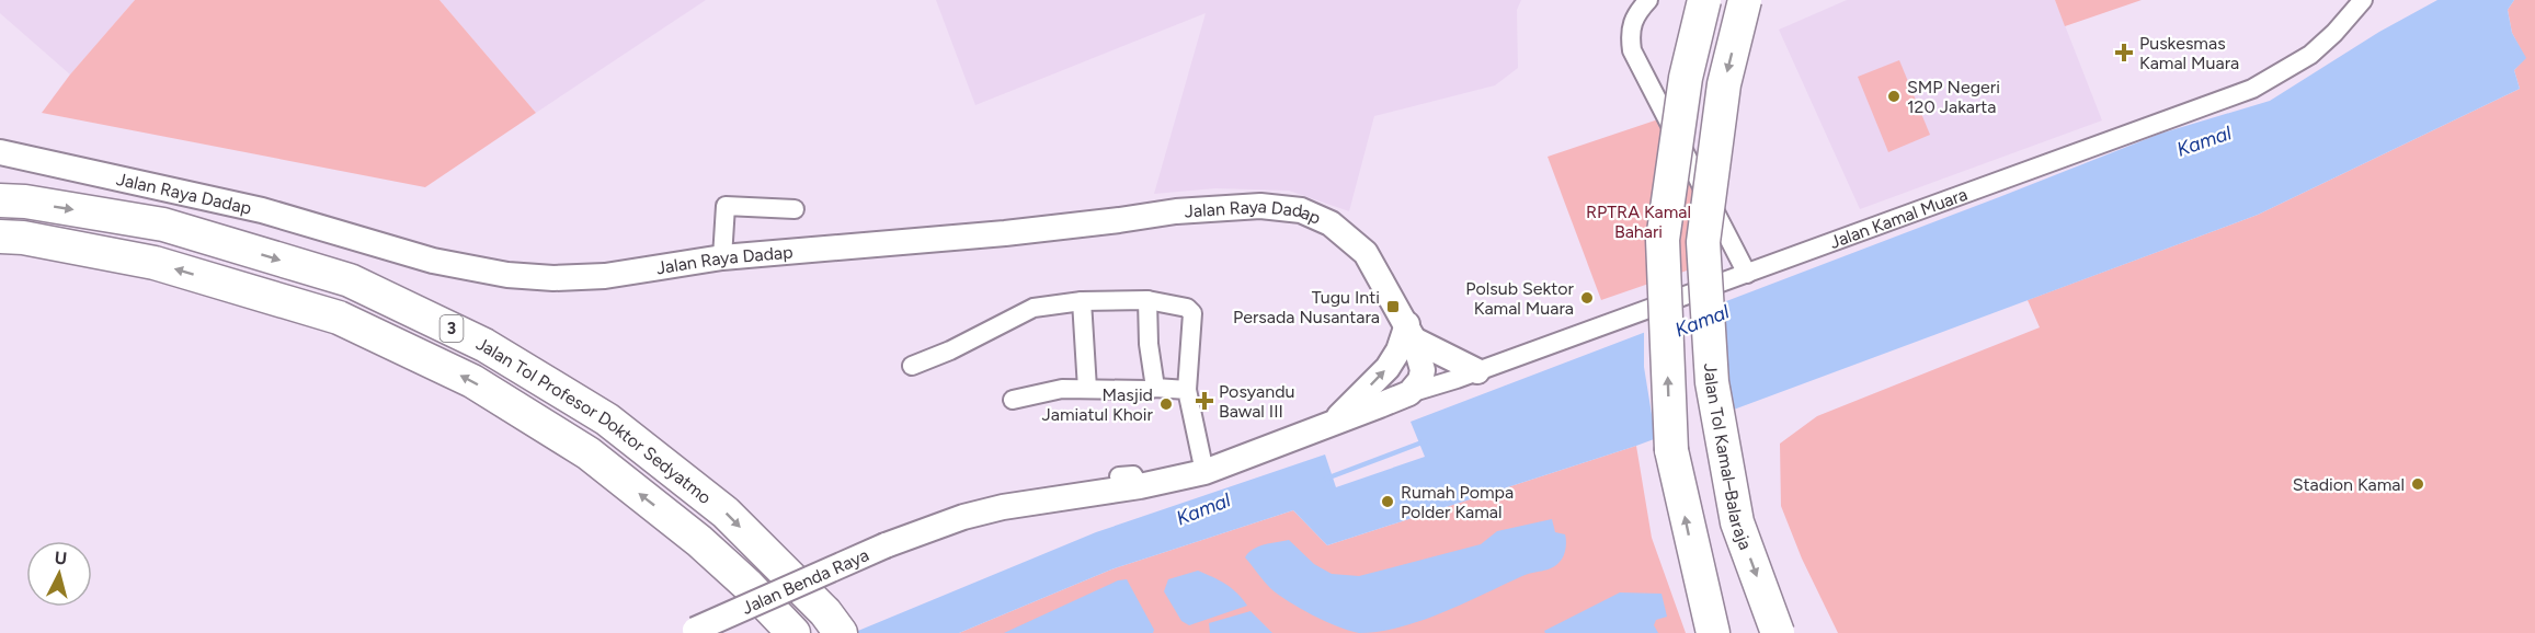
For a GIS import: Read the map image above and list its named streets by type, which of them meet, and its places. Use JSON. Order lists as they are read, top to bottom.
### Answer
{
  "streets": {
    "highway": ["3", "Jalan Tol Profesor Doktor Sedyatmo", "Jalan Tol Kamal–Balaraja"],
    "main road": ["Jalan Raya Dadap", "Jalan Benda Raya"],
    "street": ["Jalan Kamal Muara"]
  },
  "crossings": [
    ["Jalan Raya Dadap", "Jalan Kamal Muara"]
  ],
  "water": ["Kamal"],
  "parks": ["RPTRA Kamal Bahari"],
  "places": {
    "health": ["Puskesmas Kamal Muara", "Posyandu Bawal III"],
    "other": [
      "SMP Negeri 120 Jakarta",
      "Polsub Sektor Kamal Muara",
      "Masjid Jamiatul Khoir",
      "Stadion Kamal",
      "Rumah Pompa Polder Kamal"
    ],
    "transit": ["Tugu Inti Persada Nusantara"]
  },
  "north": "top"
}
